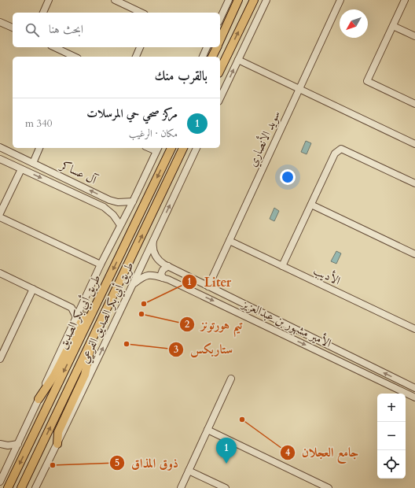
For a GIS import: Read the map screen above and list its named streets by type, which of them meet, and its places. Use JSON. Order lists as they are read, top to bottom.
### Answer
{
  "streets": {
    "main road": ["طريق أبي بكر الصديق"],
    "street": [
      "سويد الأنصاري",
      "آل عساكر",
      "الأديب",
      "طريق أبي بكر الصديق الفرعي",
      "الأمير مشهور بن عبدالعزيز"
    ]
  },
  "crossings": [
    ["سويد الأنصاري", "الأديب"],
    ["سويد الأنصاري", "الأمير مشهور بن عبدالعزيز"],
    ["طريق أبي بكر الصديق الفرعي", "الأمير مشهور بن عبدالعزيز"]
  ],
  "places": [
    "Liter",
    "تيم هورتونز",
    "ستاربكس",
    "جامع العجلان",
    "ذوق المذاق"
  ],
  "north": "bottom left",
  "page": {
    "search": "ابحث هنا",
    "heading": "بالقرب منك",
    "list": [
      {
        "mark": "1",
        "name": "مركز صحي حي المرسلات",
        "note": "مكان · الرغيب",
        "value": "340 m"
      }
    ],
    "map_buttons": ["+", "−"],
    "pins": "1"
  }
}
